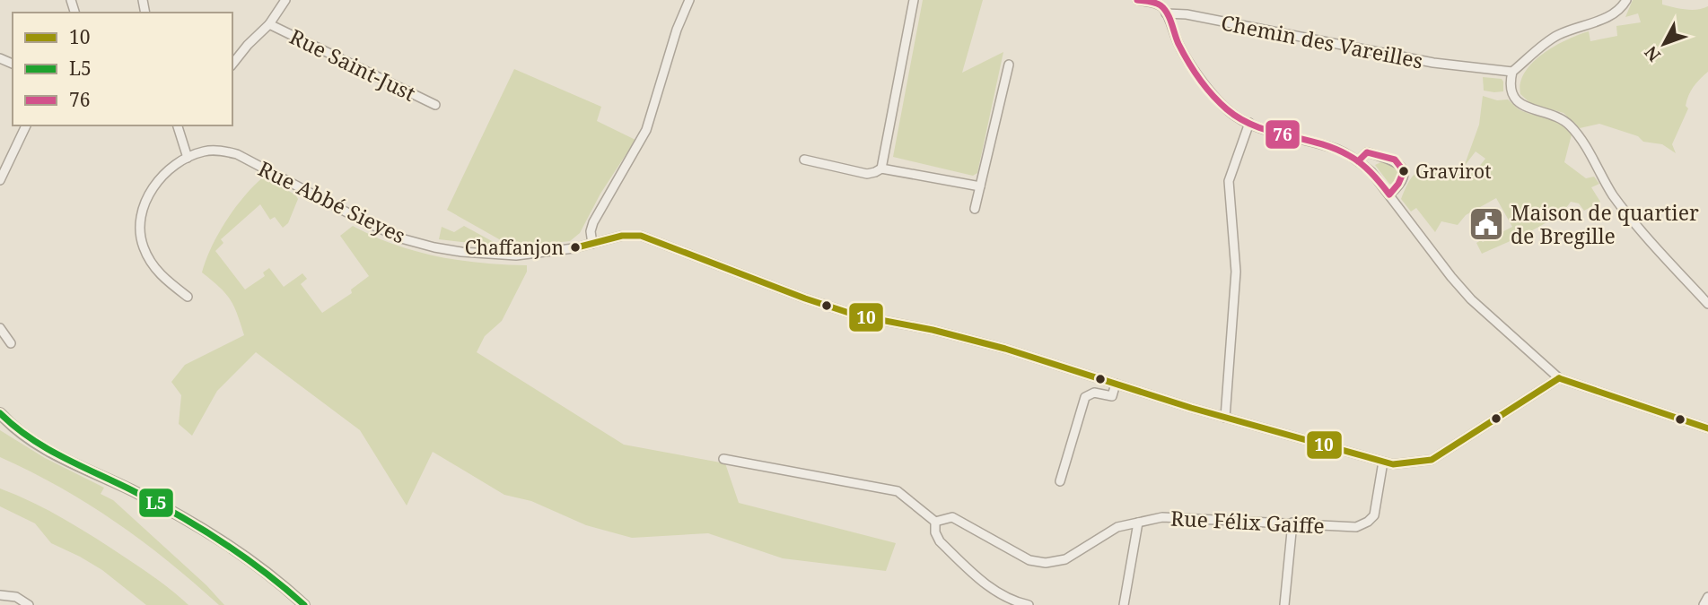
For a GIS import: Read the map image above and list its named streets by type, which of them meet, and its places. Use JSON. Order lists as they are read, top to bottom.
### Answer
{
  "streets": {
    "street": [
      "Chemin des Vareilles",
      "Rue Saint-Just",
      "Rue Abbé Sieyes",
      "Rue Félix Gaiffe"
    ]
  },
  "crossings": [
    ["Rue Abbé Sieyes", "Rue Félix Gaiffe"]
  ],
  "places": {
    "other": ["Gravirot", "Chaffanjon"],
    "public building": ["Maison de quartier de Bregille"]
  },
  "lines": ["transit line 76", "transit line 10", "transit line L5"],
  "legend": ["10", "L5", "76"],
  "north": "bottom left"
}
